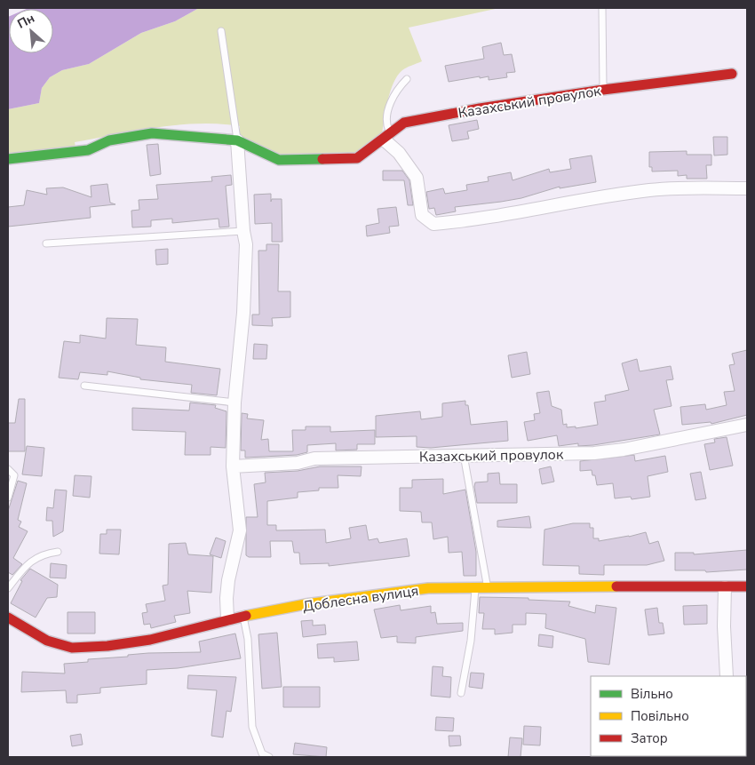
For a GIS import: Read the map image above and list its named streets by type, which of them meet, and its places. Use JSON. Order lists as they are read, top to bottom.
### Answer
{
  "streets": {
    "street": ["Казахський провулок", "Доблесна вулиця"]
  },
  "legend": ["Вільно", "Повільно", "Затор"],
  "north": "top left"
}
